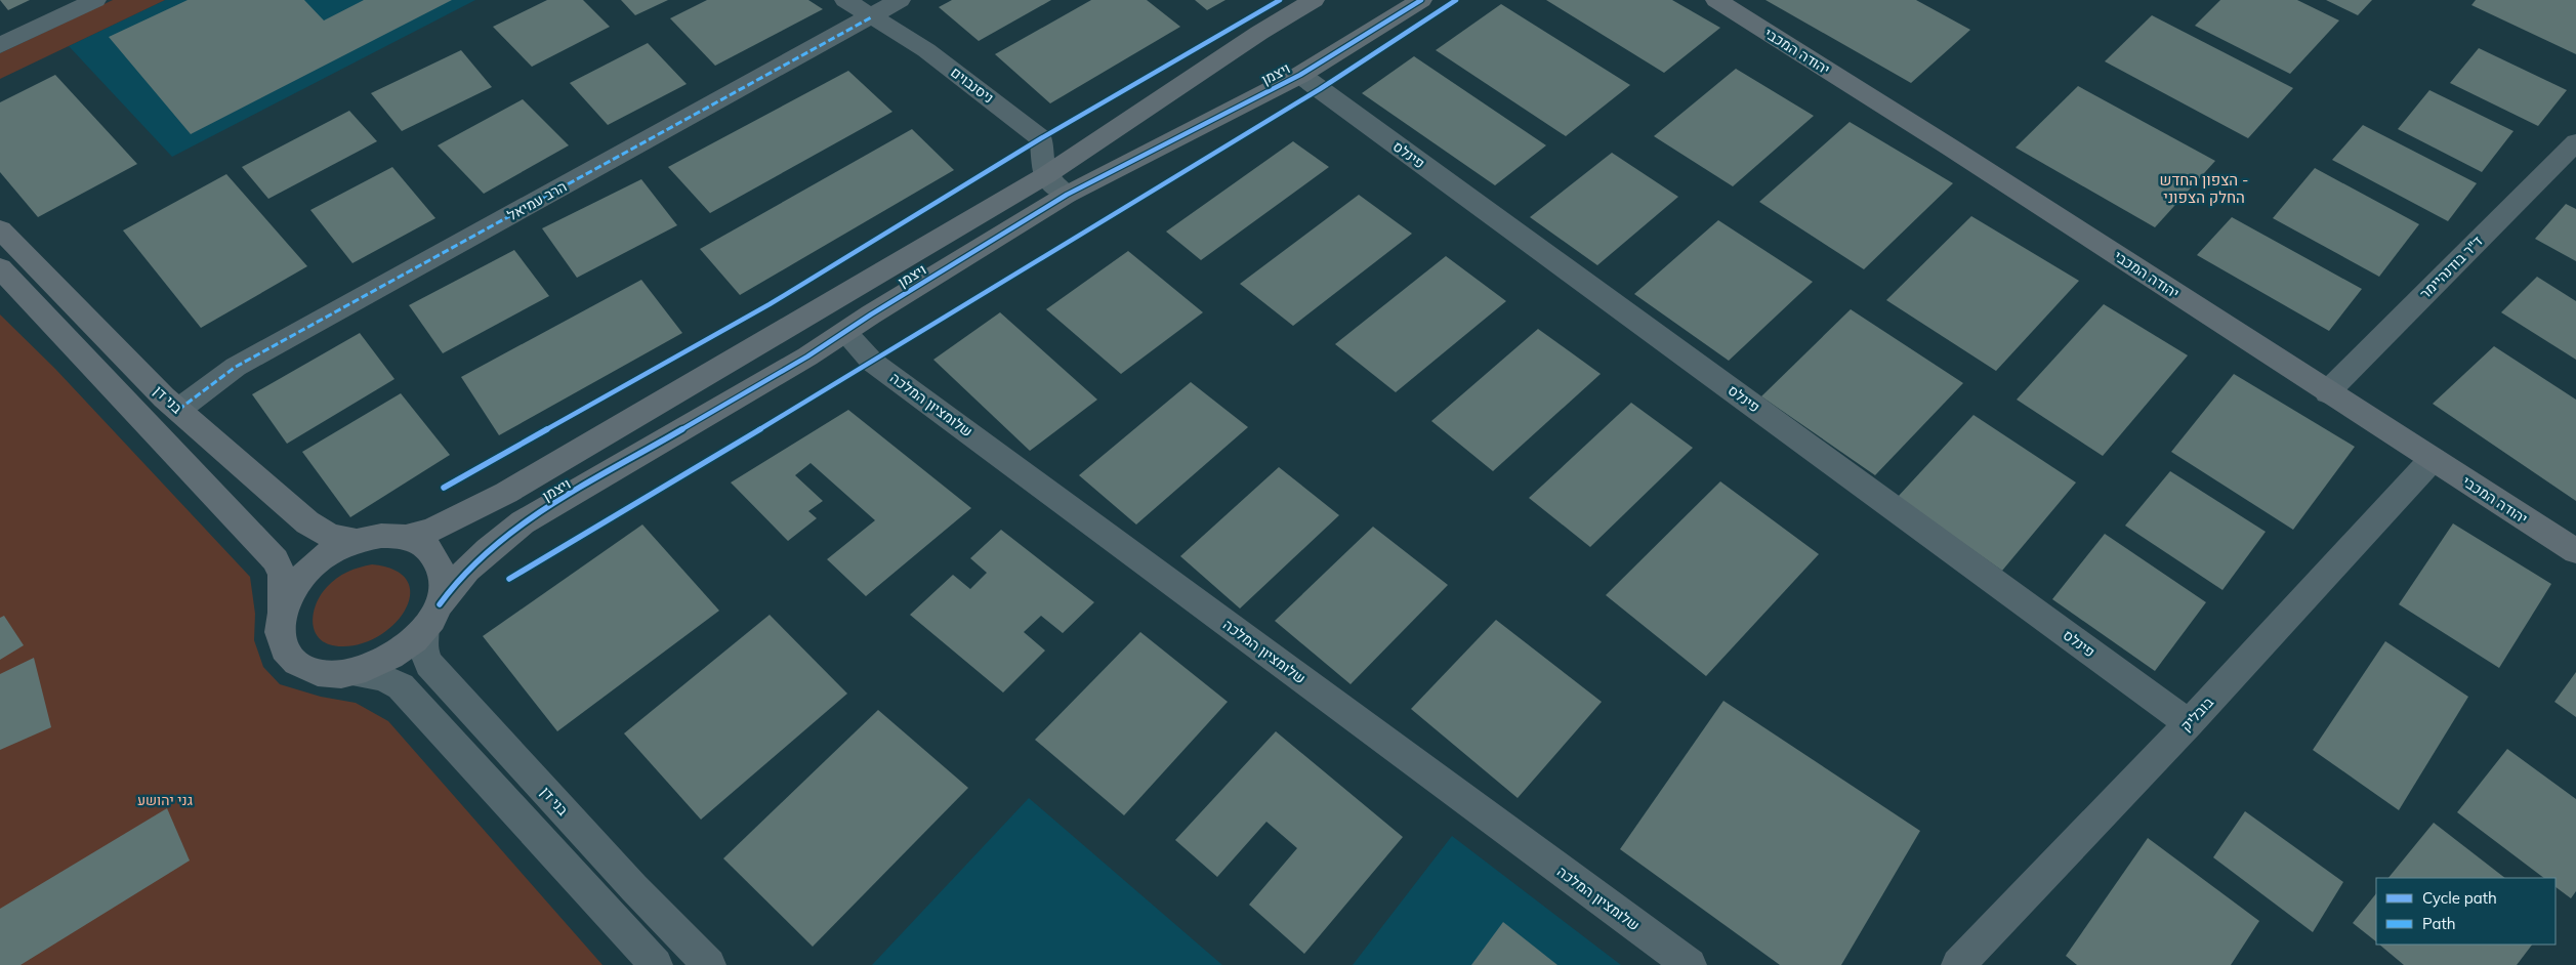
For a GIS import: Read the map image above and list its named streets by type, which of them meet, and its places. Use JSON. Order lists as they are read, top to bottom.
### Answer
{
  "streets": {
    "street": [
      "יהודה המכבי",
      "ויצמן",
      "ניסנבוים",
      "פינלס",
      "הרב עמיאל",
      "ד\"ר בודנהיימר",
      "בני דן",
      "שלומציון המלכה",
      "בובליק"
    ]
  },
  "crossings": [
    ["יהודה המכבי", "ד\"ר בודנהיימר"],
    ["יהודה המכבי", "בובליק"],
    ["ויצמן", "ניסנבוים"],
    ["ויצמן", "פינלס"],
    ["ויצמן", "בני דן"],
    ["ויצמן", "שלומציון המלכה"],
    ["ניסנבוים", "הרב עמיאל"],
    ["פינלס", "בובליק"],
    ["הרב עמיאל", "בני דן"]
  ],
  "districts": ["הצפון החדש - החלק הצפוני"],
  "parks": ["גני יהושע"],
  "legend": ["Cycle path", "Path"]
}
